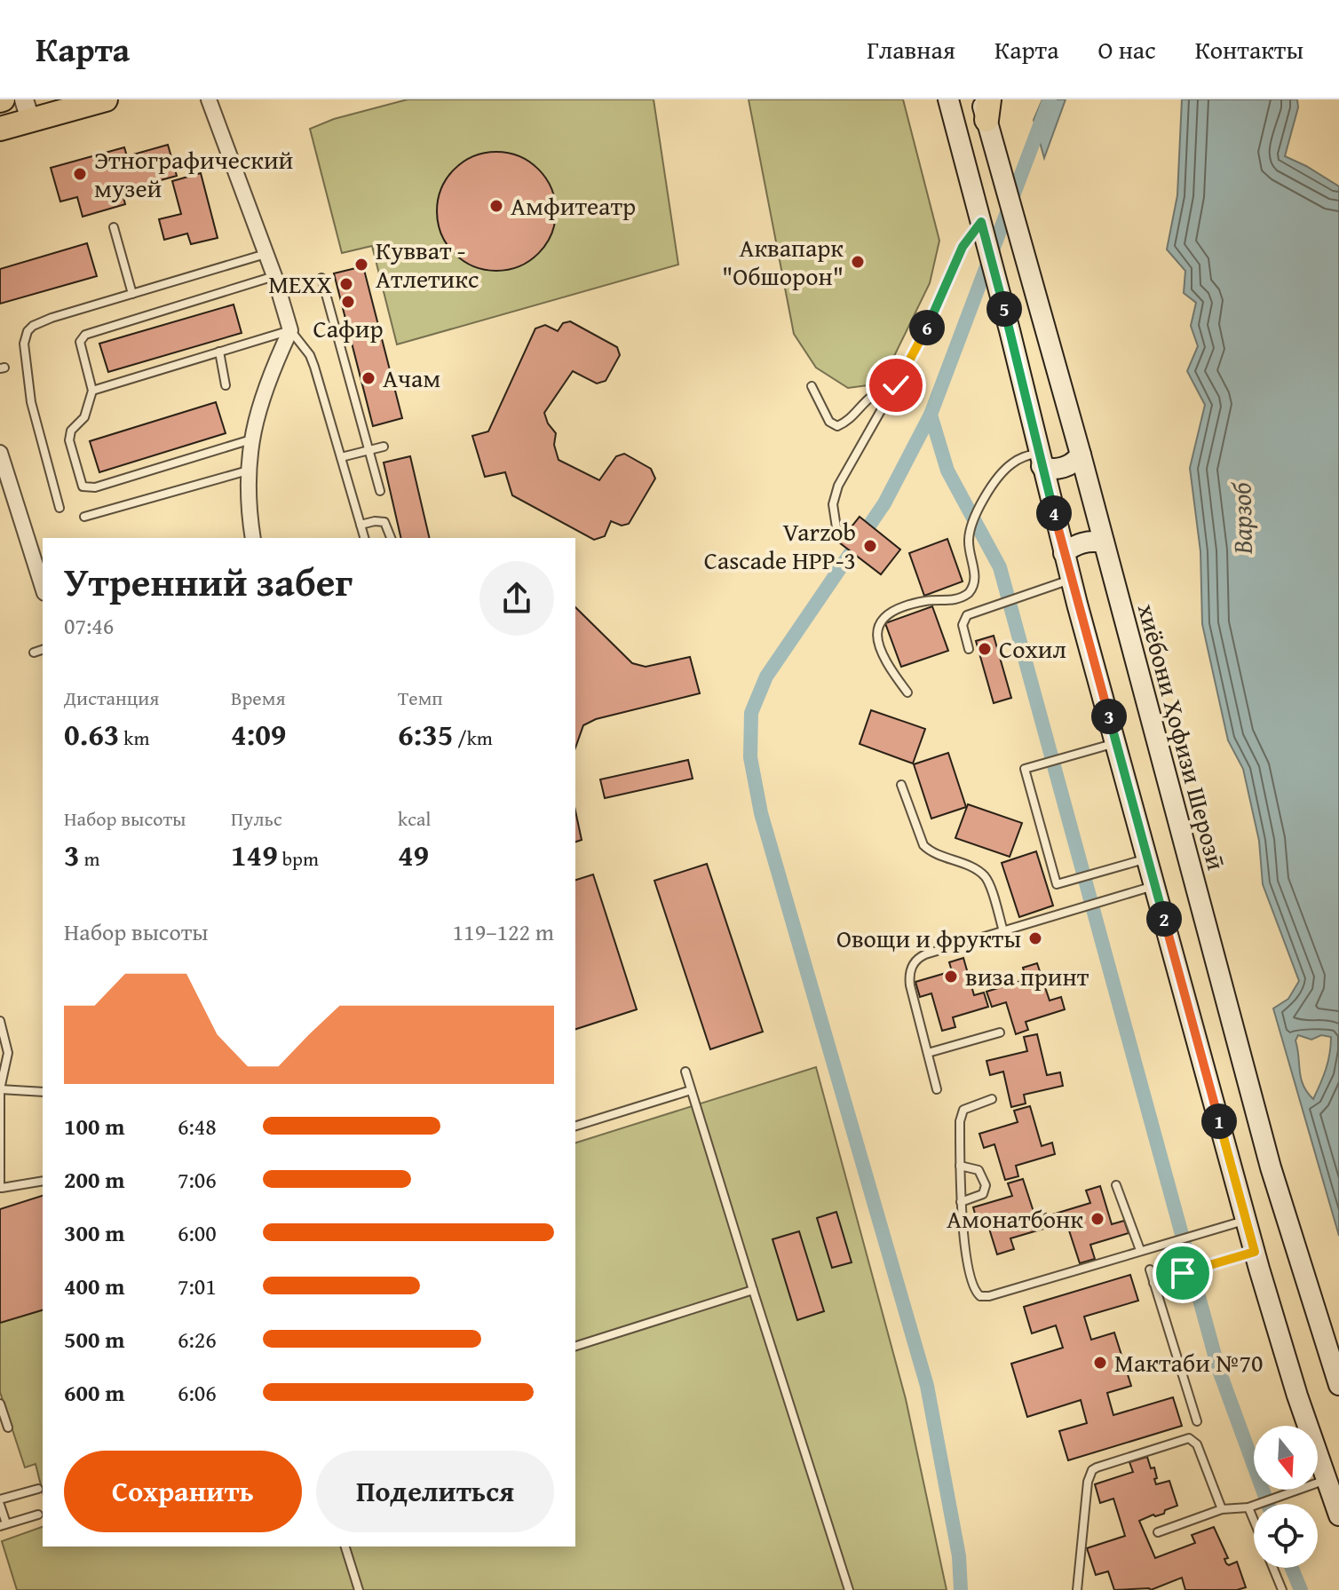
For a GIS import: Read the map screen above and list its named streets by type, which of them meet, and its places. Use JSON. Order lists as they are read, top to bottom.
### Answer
{
  "streets": {
    "main road": ["хиёбони Ҳофизи Шерозӣ"]
  },
  "water": ["Варзоб"],
  "places": [
    "Этнографический музей",
    "Aмфитеатр",
    "Аквапарк \"Обшорон\"",
    "Кувват - Атлетикс",
    "MEXX",
    "Сафир",
    "Ачам",
    "Varzob Cascade HPP-3",
    "Сохил",
    "Овощи и фрукты",
    "виза принт",
    "Амонатбонк",
    "Мактаби №70"
  ],
  "north": "bottom",
  "page": {
    "header": "Карта",
    "nav": [
      "Главная",
      "Карта",
      "О нас",
      "Контакты"
    ],
    "pins": [
      "5",
      "6",
      "4",
      "3",
      "2",
      "1"
    ],
    "heading": ["Утренний забег", "07:46"],
    "stats": [
      ["Дистанция", "0.63 km"],
      ["Время", "4:09"],
      ["Темп", "6:35 /km"],
      ["Набор высоты", "3 m"],
      ["Пульс", "149 bpm"],
      ["kcal", "49"]
    ],
    "chart": ["Набор высоты", "119–122 m"],
    "list": [
      {
        "name": "100 m",
        "note": "6:48"
      },
      {
        "name": "200 m",
        "note": "7:06"
      },
      {
        "name": "300 m",
        "note": "6:00"
      },
      {
        "name": "400 m",
        "note": "7:01"
      },
      {
        "name": "500 m",
        "note": "6:26"
      },
      {
        "name": "600 m",
        "note": "6:06"
      }
    ],
    "buttons": ["Сохранить", "Поделиться"]
  }
}
